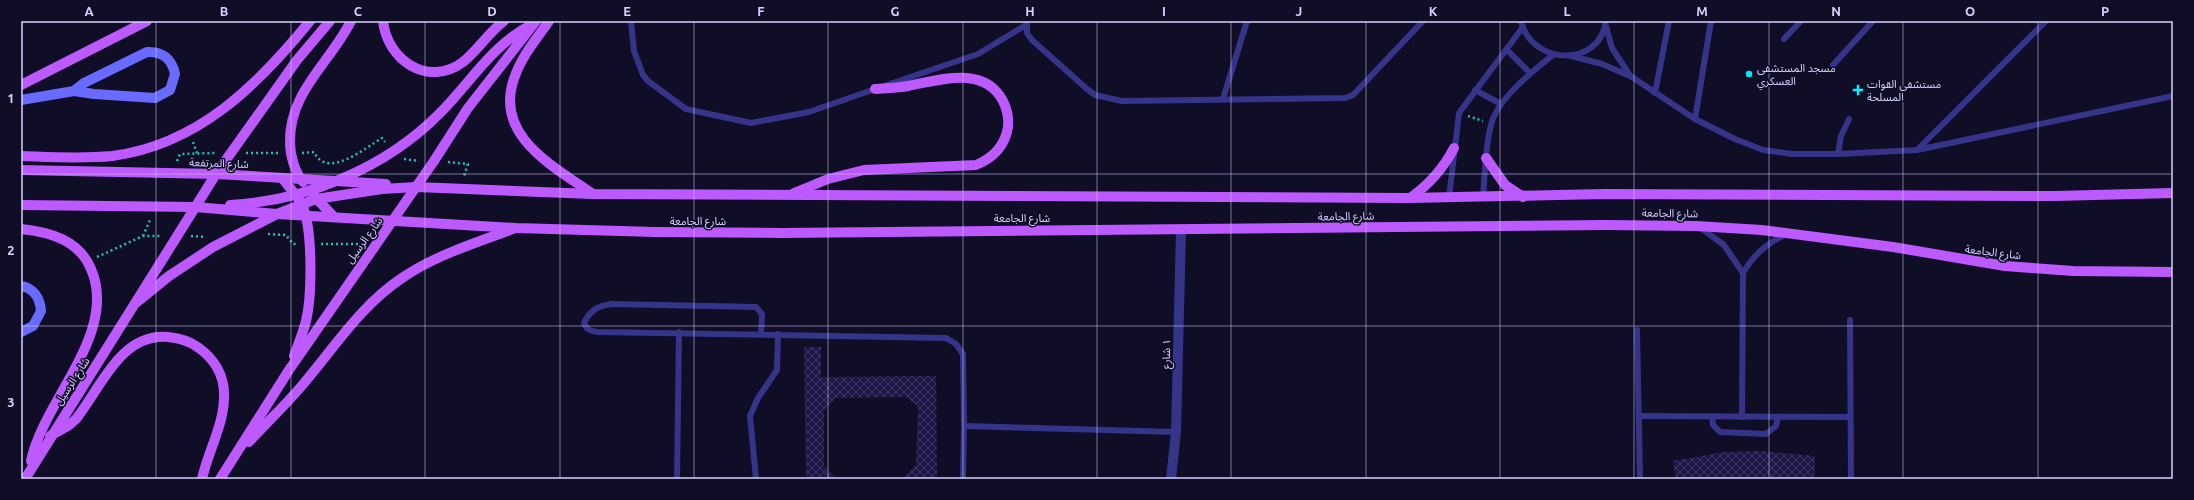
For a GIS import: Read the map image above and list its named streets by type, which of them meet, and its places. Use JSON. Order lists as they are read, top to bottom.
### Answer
{
  "streets": {
    "main road": ["شارع المرتفعة", "شارع الجامعة", "شارع الرسيل"],
    "street": ["١ شارع"]
  },
  "crossings": [
    ["شارع المرتفعة", "شارع الجامعة"],
    ["شارع المرتفعة", "شارع الرسيل"],
    ["شارع الجامعة", "شارع الرسيل"],
    ["شارع الجامعة", "١ شارع"]
  ],
  "places": {
    "other": ["مسجد المستشفى العسكري"],
    "health": ["مستشفى القوات المسلحة"]
  },
  "grid": {
    "columns": [
      "A",
      "B",
      "C",
      "D",
      "E",
      "F",
      "G",
      "H",
      "I",
      "J",
      "K",
      "L",
      "M",
      "N",
      "O",
      "P"
    ],
    "rows": ["1", "2", "3"]
  }
}
